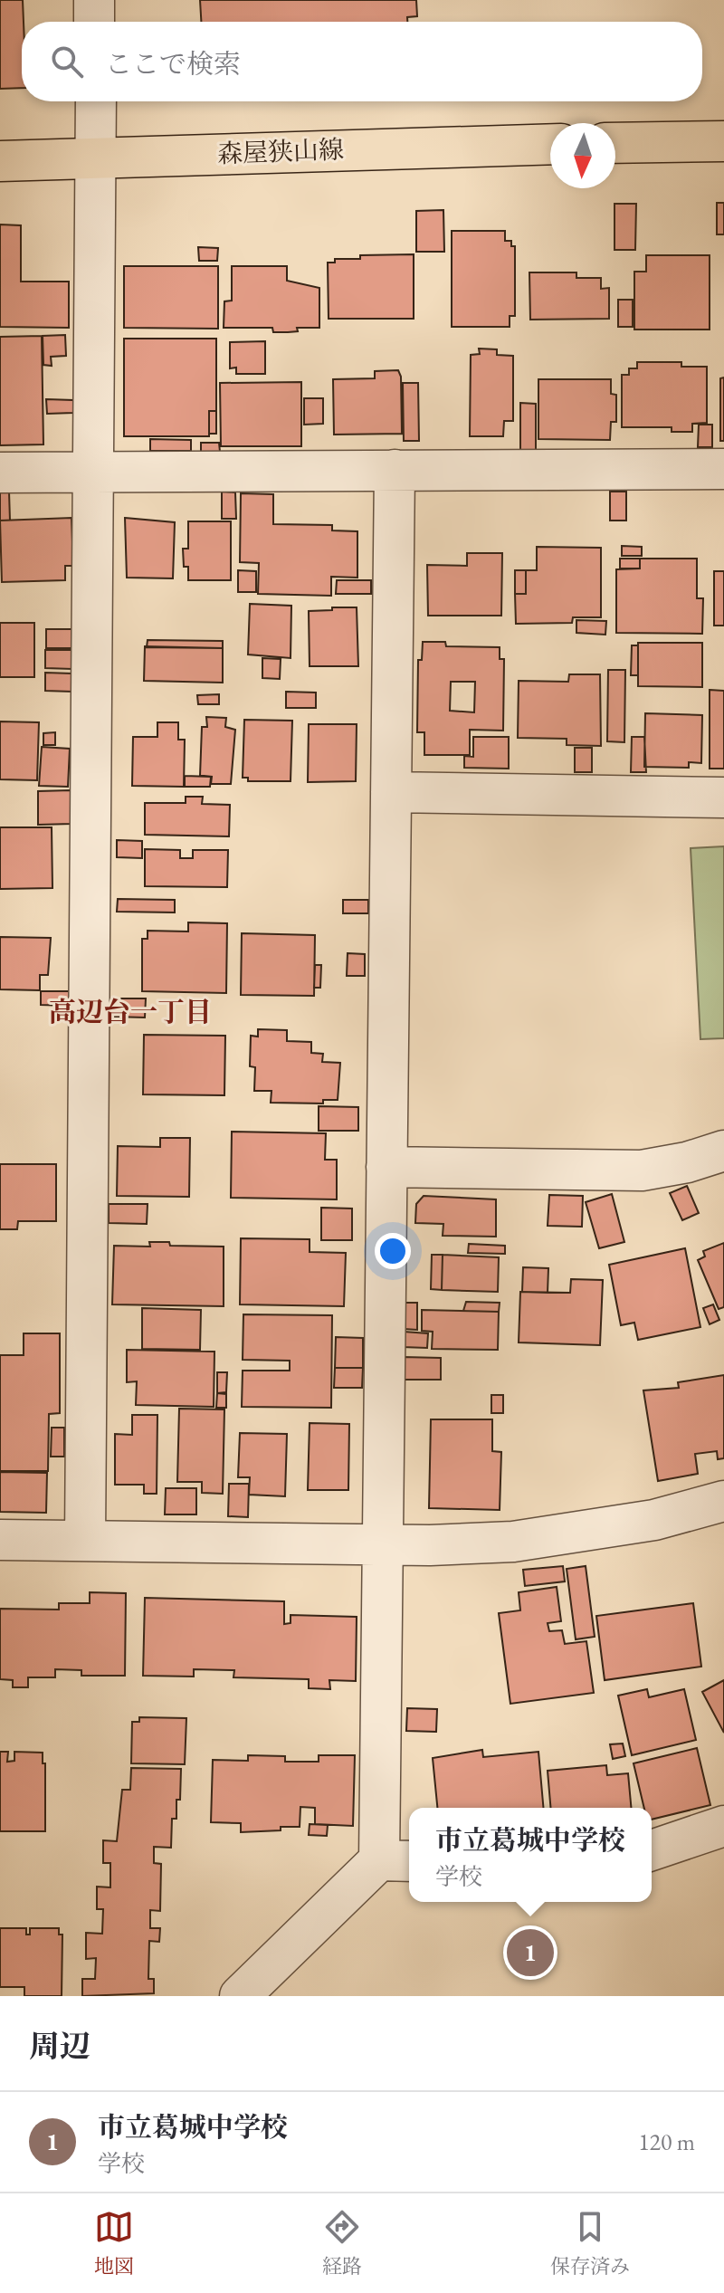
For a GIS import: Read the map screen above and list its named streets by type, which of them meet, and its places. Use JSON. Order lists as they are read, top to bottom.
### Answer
{
  "streets": {
    "main road": ["森屋狭山線"]
  },
  "districts": ["高辺台一丁目"],
  "north": "bottom",
  "page": {
    "search": "ここで検索",
    "popup": ["市立葛城中学校", "学校"],
    "pins": "1",
    "heading": "周辺",
    "list": [
      {
        "mark": "1",
        "name": "市立葛城中学校",
        "note": "学校",
        "value": "120 m"
      }
    ],
    "nav": ["地図", "経路", "保存済み"]
  }
}
